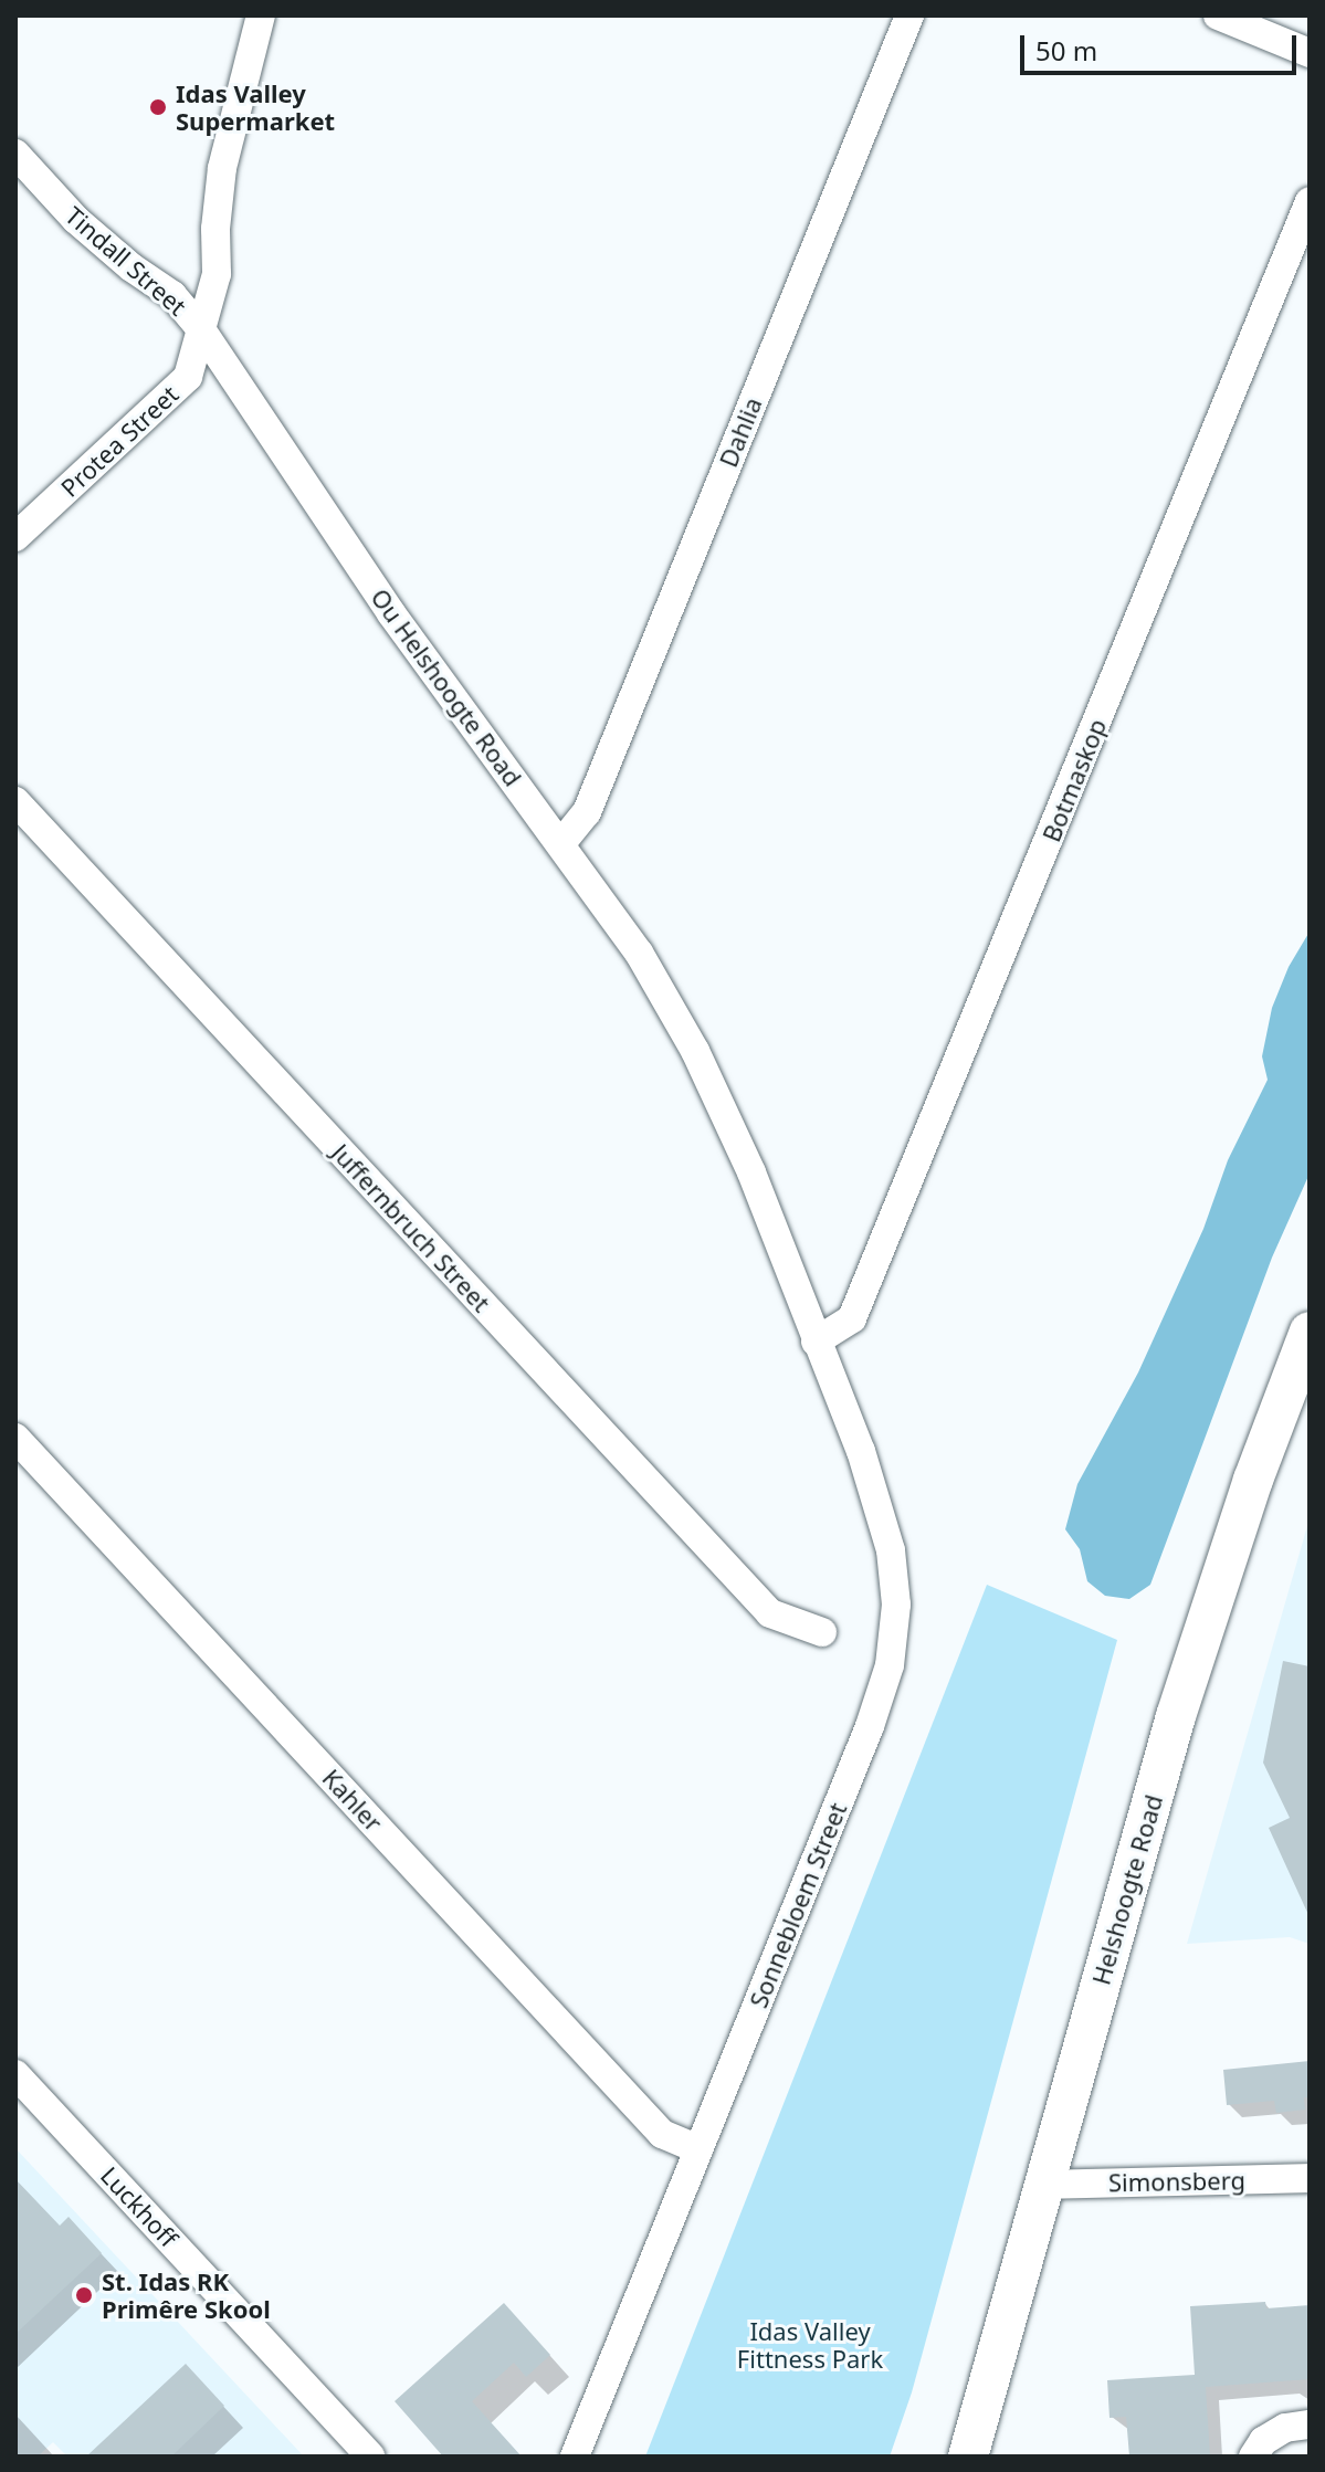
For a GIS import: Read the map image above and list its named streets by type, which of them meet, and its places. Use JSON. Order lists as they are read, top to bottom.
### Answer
{
  "streets": {
    "main road": ["Helshoogte Road"],
    "street": [
      "Tindall Street",
      "Dahlia",
      "Protea Street",
      "Ou Helshoogte Road",
      "Botmaskop",
      "Juffernbruch Street",
      "Kahler",
      "Sonnebloem Street",
      "Simonsberg",
      "Luckhoff"
    ]
  },
  "crossings": [
    ["Tindall Street", "Protea Street"],
    ["Tindall Street", "Ou Helshoogte Road"],
    ["Dahlia", "Ou Helshoogte Road"],
    ["Protea Street", "Ou Helshoogte Road"],
    ["Ou Helshoogte Road", "Botmaskop"],
    ["Ou Helshoogte Road", "Sonnebloem Street"],
    ["Botmaskop", "Sonnebloem Street"],
    ["Kahler", "Sonnebloem Street"],
    ["Helshoogte Road", "Simonsberg"]
  ],
  "parks": ["Idas Valley Fittness Park"],
  "places": ["Idas Valley Supermarket", "St. Idas RK Primêre Skool"],
  "scale_bar": "50 m"
}
